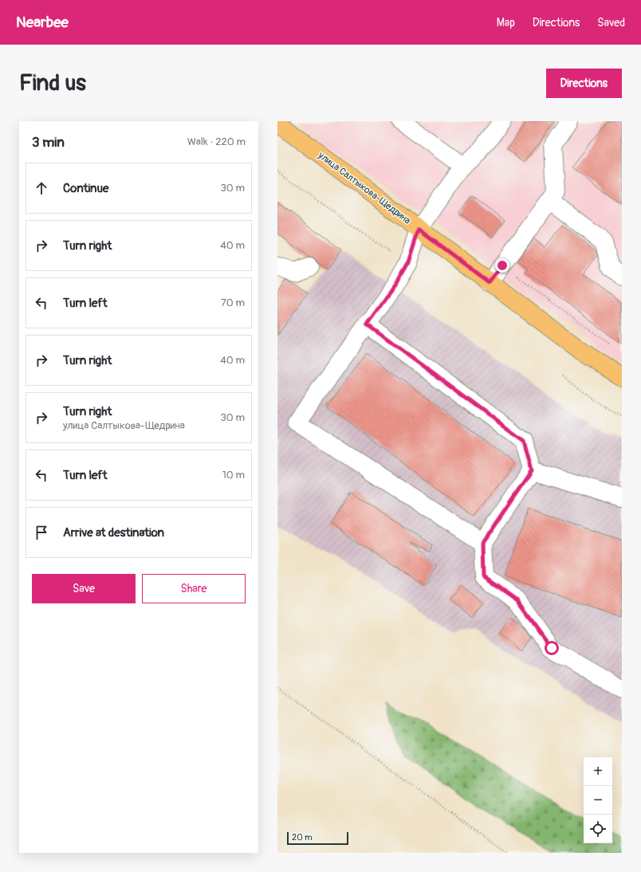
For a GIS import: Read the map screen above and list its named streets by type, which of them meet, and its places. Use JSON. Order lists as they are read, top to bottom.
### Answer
{
  "streets": {
    "main road": ["улица Салтыкова-Щедрина"]
  },
  "scale_bar": "20 m",
  "page": {
    "header": "Nearbee",
    "nav": ["Map", "Directions", "Saved"],
    "buttons": [
      "Directions",
      ["Save", "Share"]
    ],
    "title": "Find us",
    "heading": ["3 min", "Walk · 220 m"],
    "list": [
      ["Continue", "30 m"],
      ["Turn right", "40 m"],
      ["Turn left", "70 m"],
      ["Turn right", "40 m"],
      ["Turn right", "улица Салтыкова-Щедрина", "30 m"],
      ["Turn left", "10 m"],
      "Arrive at destination"
    ],
    "map_buttons": ["+", "−"],
    "scale": "20 m"
  }
}
